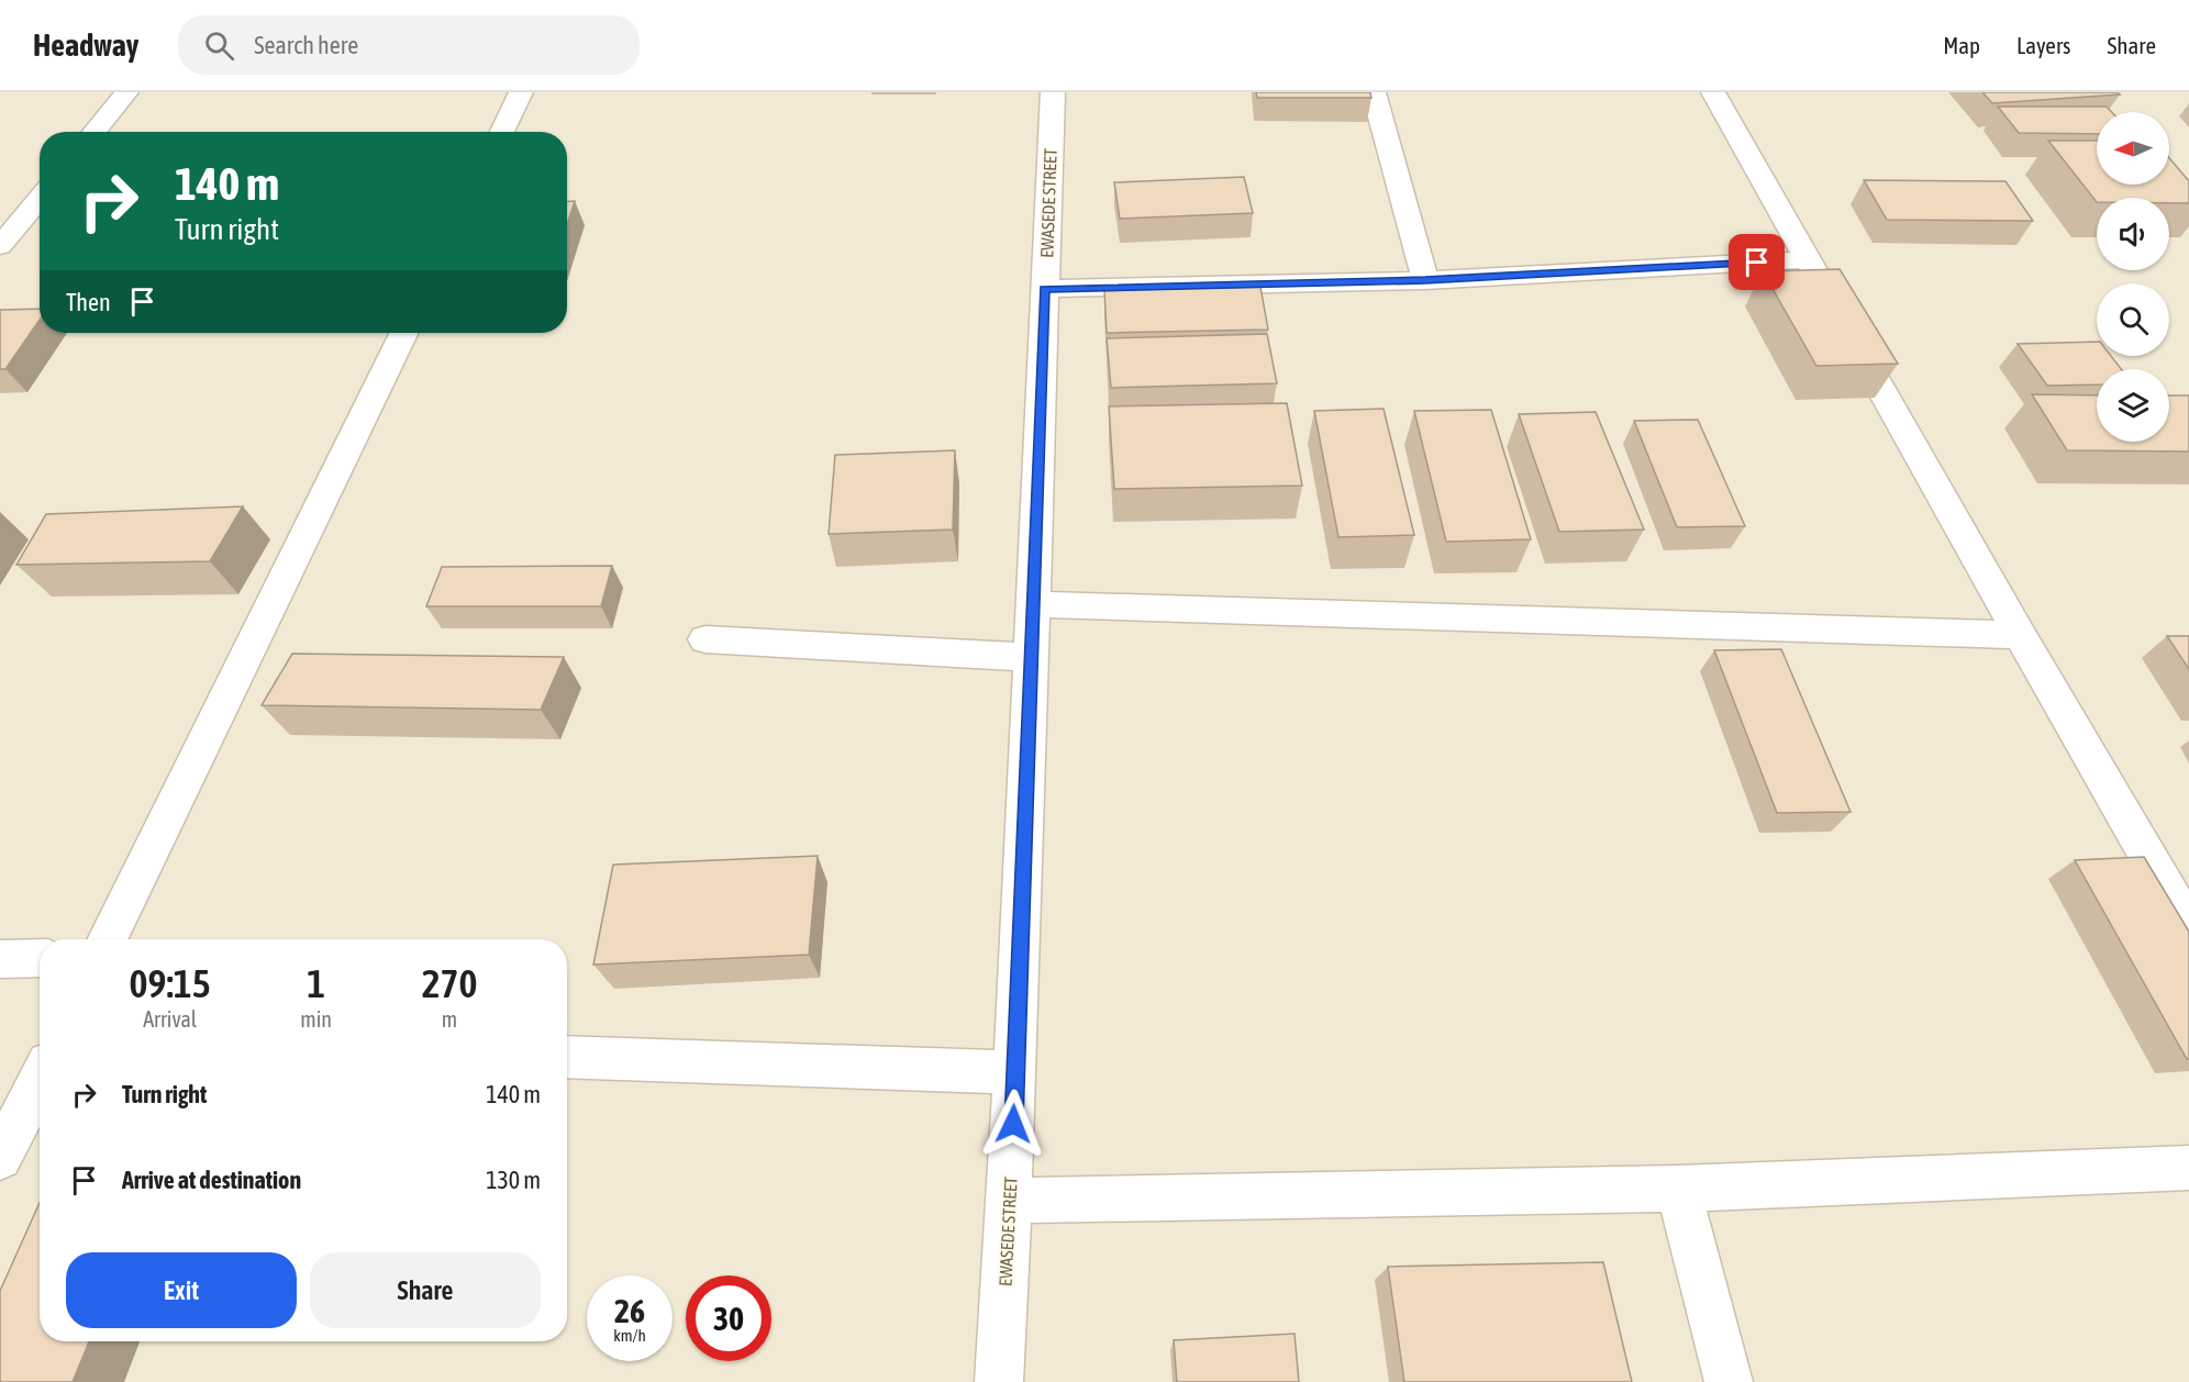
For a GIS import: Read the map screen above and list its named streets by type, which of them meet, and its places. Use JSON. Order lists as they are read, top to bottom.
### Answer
{
  "streets": {
    "street": ["EWASEDE STREET"]
  },
  "north": "left",
  "page": {
    "header": "Headway",
    "search": "Search here",
    "nav": ["Map", "Layers", "Share"],
    "turn": ["140 m", "Turn right"],
    "then": "Then",
    "eta": [
      "09:15",
      "Arrival",
      "1",
      "min",
      "270",
      "m"
    ],
    "list": [
      {
        "name": "Turn right",
        "value": "140 m"
      },
      {
        "name": "Arrive at destination",
        "value": "130 m"
      }
    ],
    "buttons": ["Exit", "Share"],
    "speed": "26 km/h",
    "limit": "30"
  }
}
